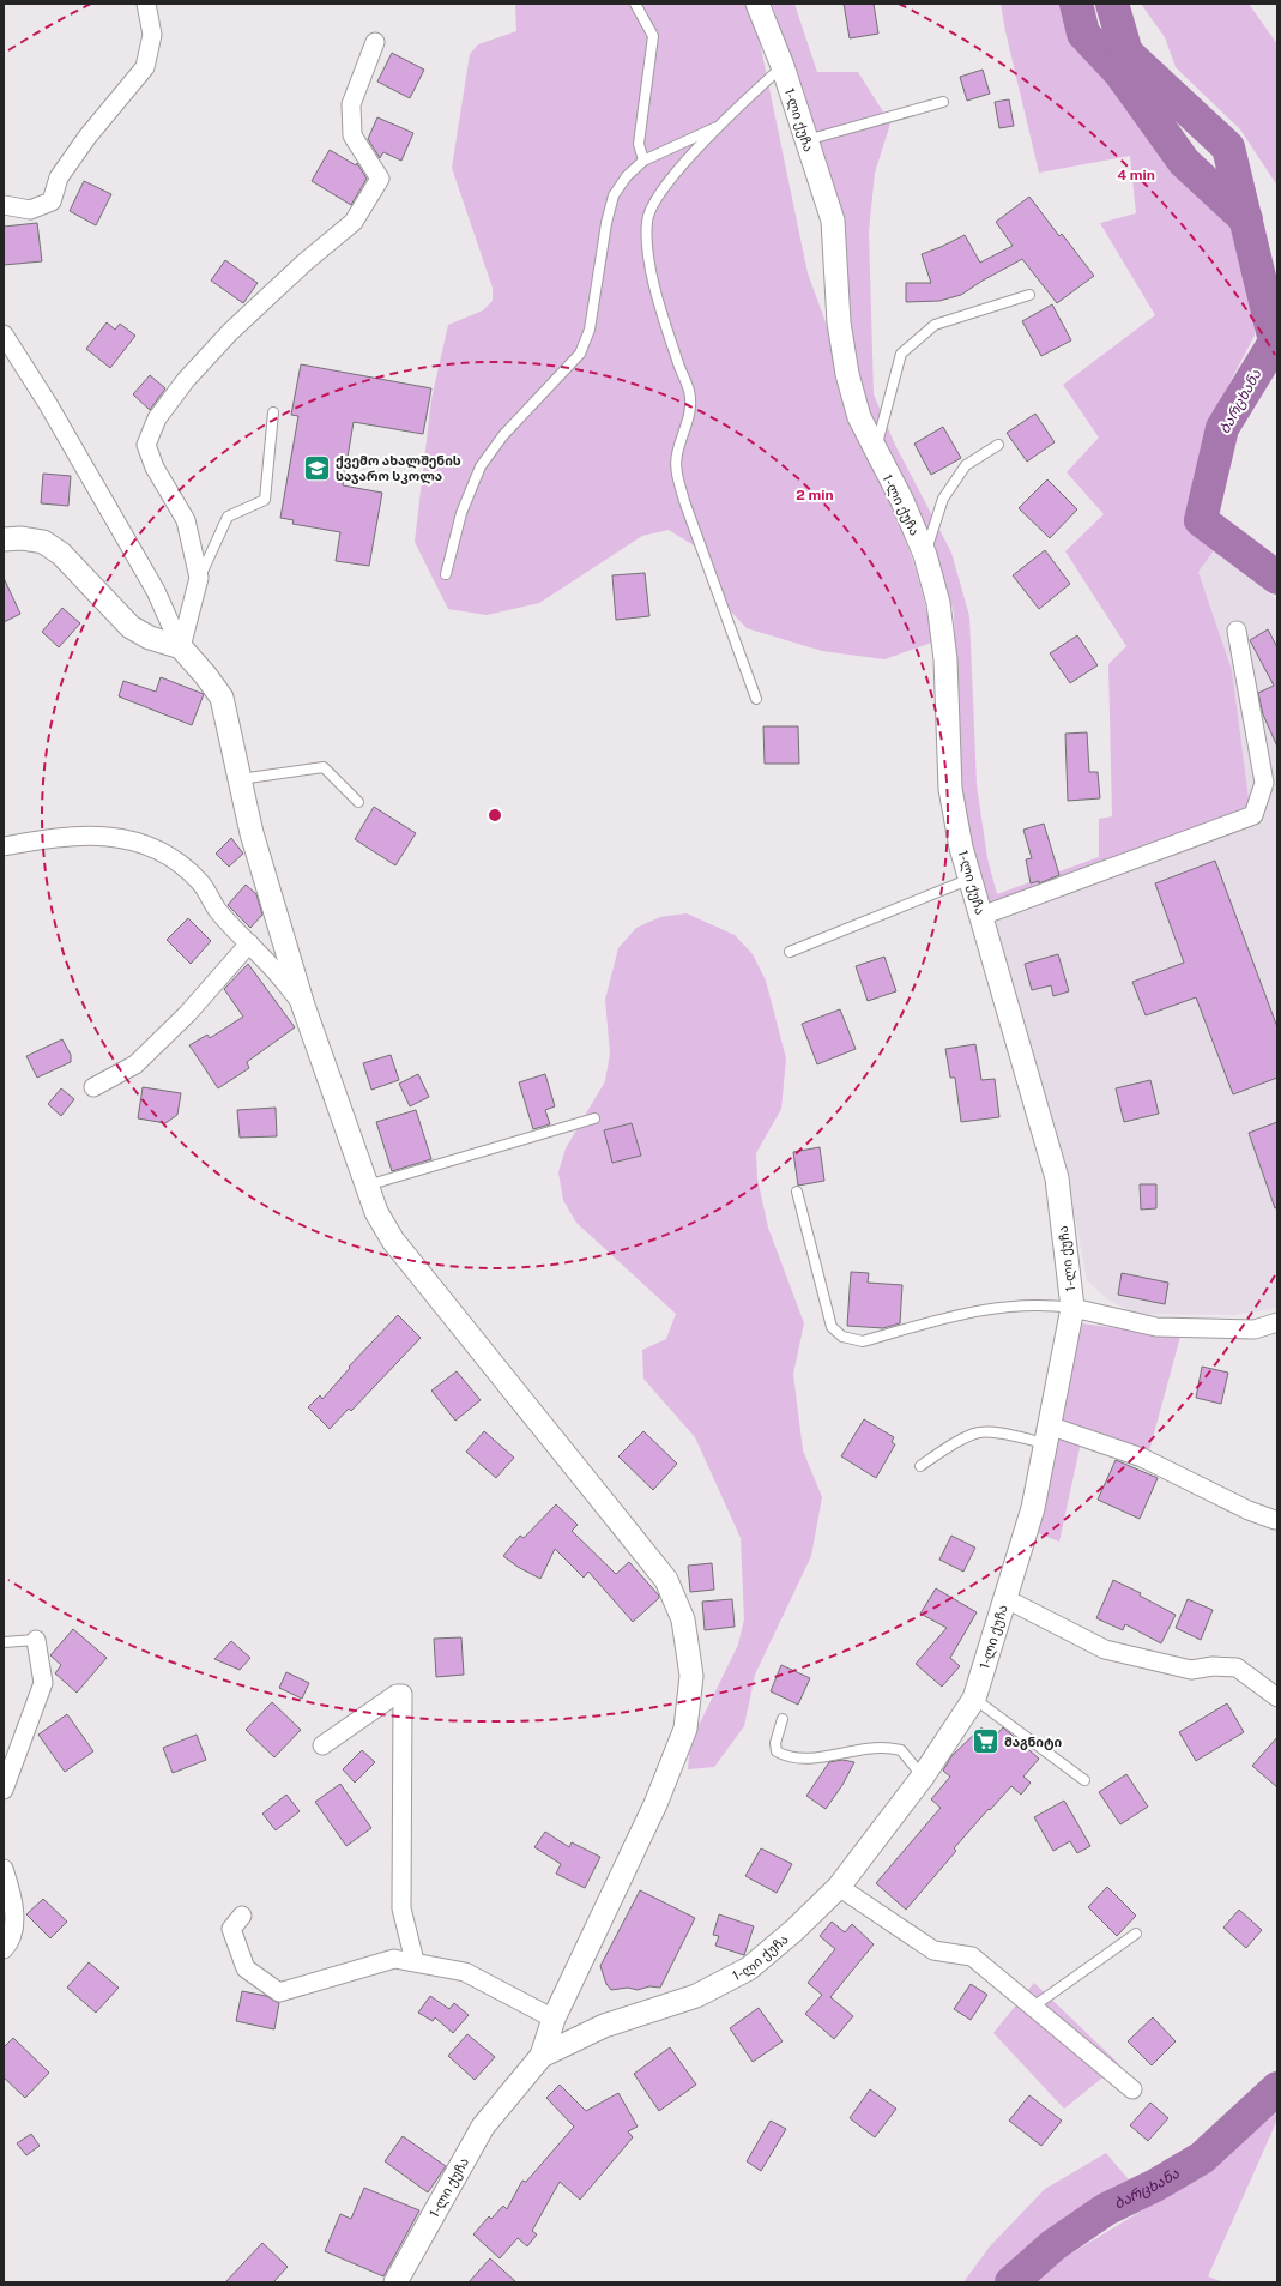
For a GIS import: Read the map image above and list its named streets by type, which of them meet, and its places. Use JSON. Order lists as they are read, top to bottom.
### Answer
{
  "streets": {
    "street": ["1-ლი ქუჩა"]
  },
  "water": ["ბარცხანა"],
  "places": {
    "school or university": ["ქვემო ახალშენის საჯარო სკოლა"],
    "supermarket": ["მაგნიტი"]
  },
  "rings": ["4 min", "2 min"]
}
